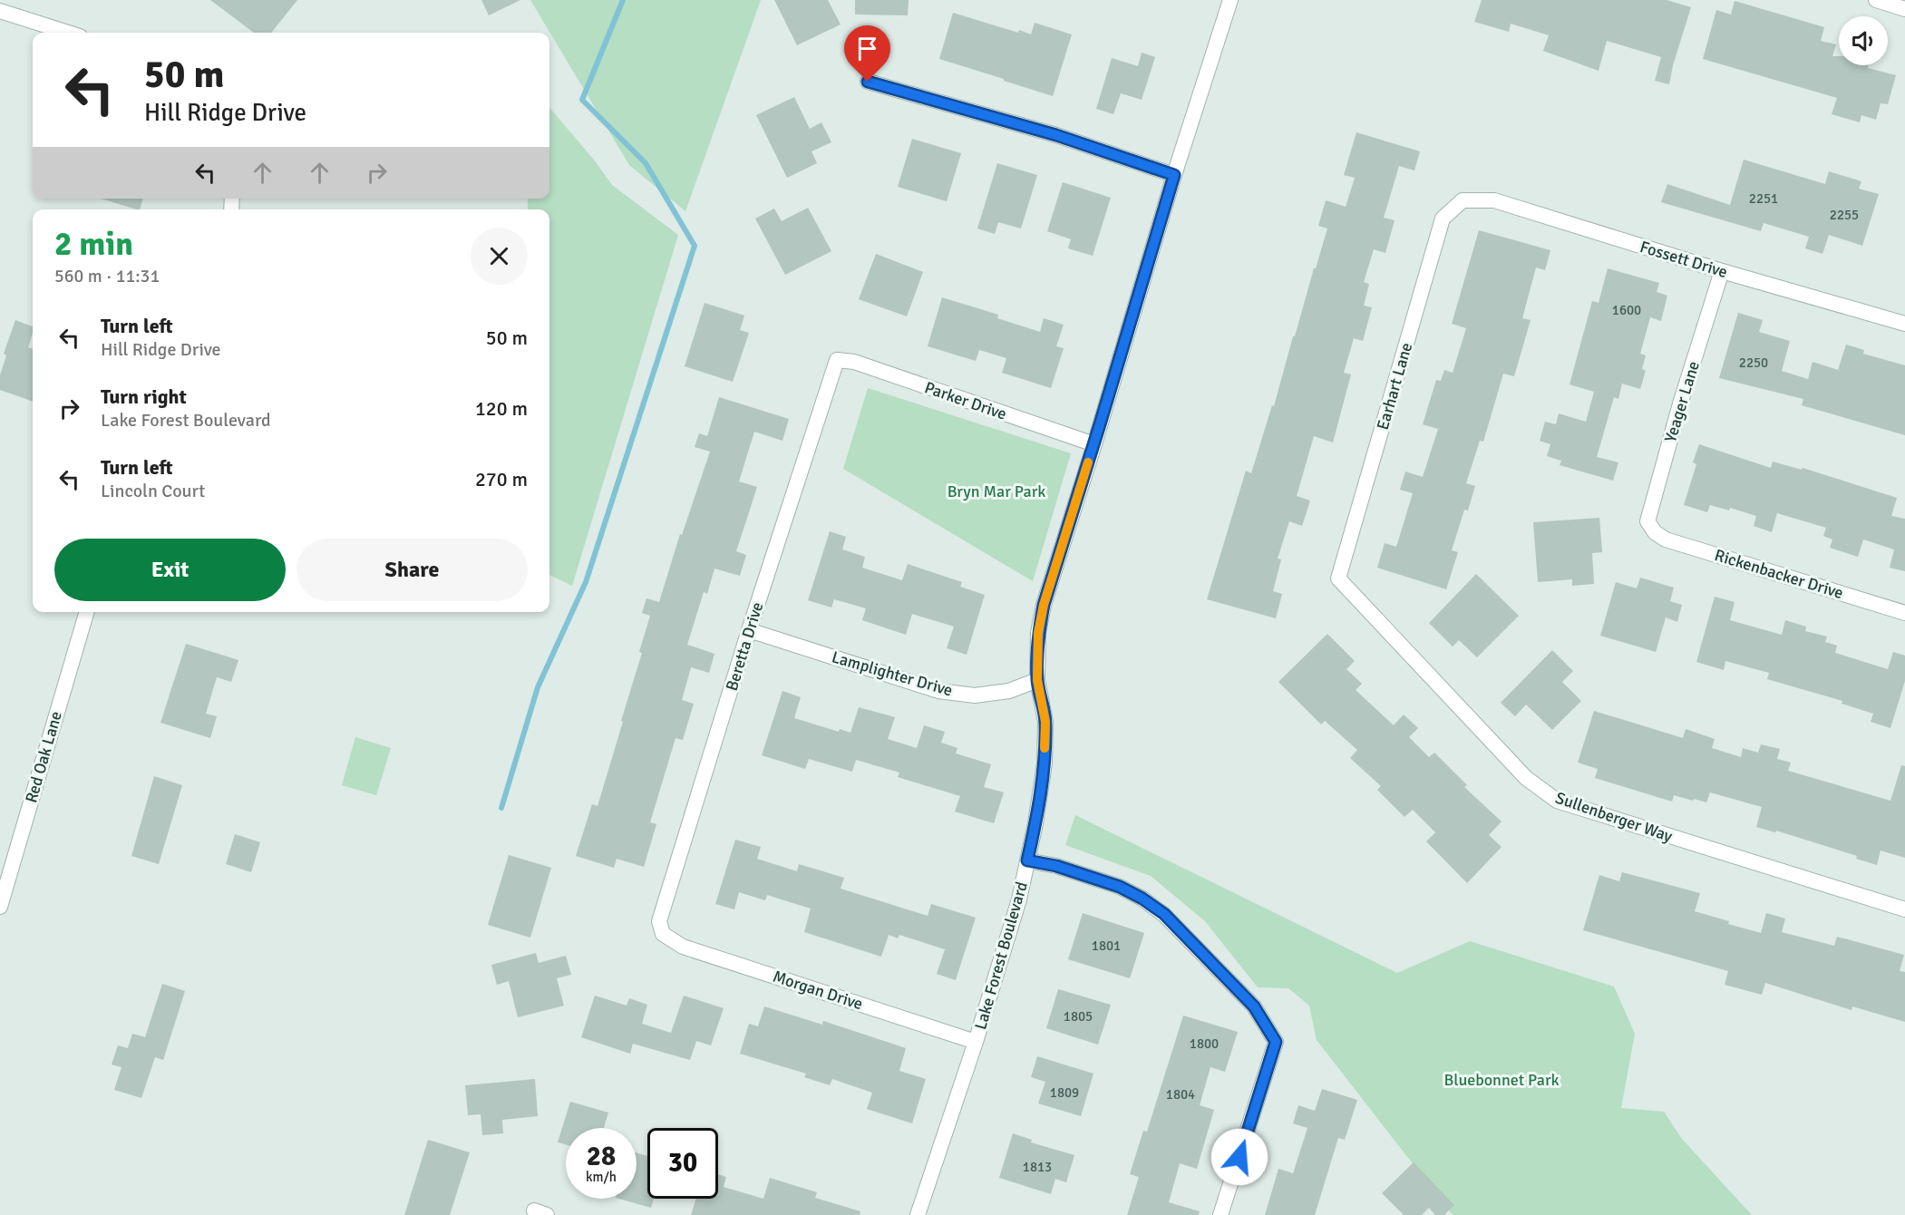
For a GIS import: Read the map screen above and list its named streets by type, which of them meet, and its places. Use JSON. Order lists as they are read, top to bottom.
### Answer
{
  "streets": {
    "street": [
      "Fossett Drive",
      "Earhart Lane",
      "Parker Drive",
      "Yeager Lane",
      "Rickenbacker Drive",
      "Beretta Drive",
      "Lamplighter Drive",
      "Red Oak Lane",
      "Sullenberger Way",
      "Lake Forest Boulevard",
      "Morgan Drive"
    ]
  },
  "crossings": [
    ["Fossett Drive", "Earhart Lane"],
    ["Fossett Drive", "Yeager Lane"],
    ["Earhart Lane", "Sullenberger Way"],
    ["Parker Drive", "Beretta Drive"],
    ["Parker Drive", "Lake Forest Boulevard"],
    ["Yeager Lane", "Rickenbacker Drive"],
    ["Beretta Drive", "Lamplighter Drive"],
    ["Beretta Drive", "Morgan Drive"],
    ["Lamplighter Drive", "Lake Forest Boulevard"],
    ["Lake Forest Boulevard", "Morgan Drive"]
  ],
  "parks": ["Bryn Mar Park", "Bluebonnet Park"],
  "house_numbers": [
    "2251",
    "2255",
    "1600",
    "2250",
    "1801",
    "1805",
    "1800",
    "1809",
    "1804",
    "1813"
  ],
  "page": {
    "turn": ["50 m", "Hill Ridge Drive"],
    "heading": ["2 min", "560 m · 11:31"],
    "list": [
      {
        "name": "Turn left",
        "note": "Hill Ridge Drive",
        "value": "50 m"
      },
      {
        "name": "Turn right",
        "note": "Lake Forest Boulevard",
        "value": "120 m"
      },
      {
        "name": "Turn left",
        "note": "Lincoln Court",
        "value": "270 m"
      }
    ],
    "buttons": ["Exit", "Share"],
    "speed": "28 km/h",
    "limit": "30"
  }
}
